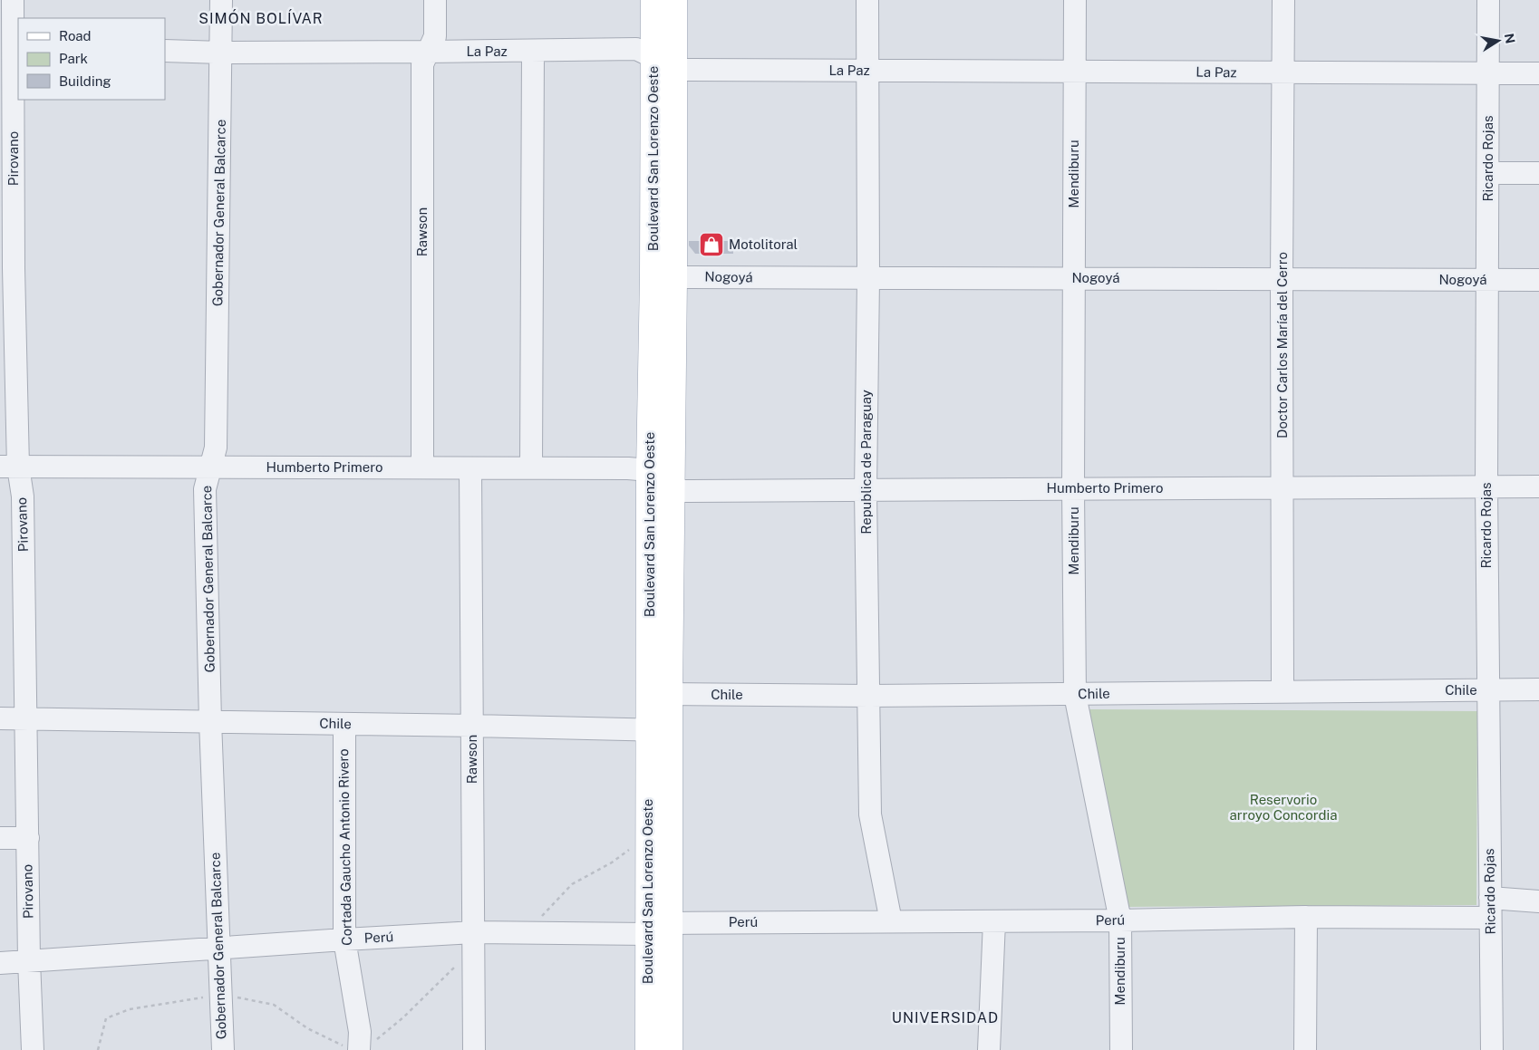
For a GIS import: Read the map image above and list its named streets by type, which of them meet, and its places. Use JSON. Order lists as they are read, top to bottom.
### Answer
{
  "streets": {
    "main road": ["Boulevard San Lorenzo Oeste"],
    "street": [
      "La Paz",
      "Pirovano",
      "Ricardo Rojas",
      "Mendiburu",
      "Gobernador General Balcarce",
      "Rawson",
      "Nogoyá",
      "Doctor Carlos María del Cerro",
      "Republica de Paraguay",
      "Humberto Primero",
      "Chile",
      "Cortada Gaucho Antonio Rivero",
      "Perú"
    ]
  },
  "crossings": [
    ["La Paz", "Boulevard San Lorenzo Oeste"],
    ["La Paz", "Ricardo Rojas"],
    ["La Paz", "Mendiburu"],
    ["La Paz", "Gobernador General Balcarce"],
    ["La Paz", "Rawson"],
    ["La Paz", "Doctor Carlos María del Cerro"],
    ["La Paz", "Republica de Paraguay"],
    ["Pirovano", "Humberto Primero"],
    ["Pirovano", "Chile"],
    ["Pirovano", "Perú"],
    ["Boulevard San Lorenzo Oeste", "Nogoyá"],
    ["Boulevard San Lorenzo Oeste", "Humberto Primero"],
    ["Boulevard San Lorenzo Oeste", "Chile"],
    ["Boulevard San Lorenzo Oeste", "Perú"],
    ["Ricardo Rojas", "Nogoyá"],
    ["Ricardo Rojas", "Humberto Primero"],
    ["Ricardo Rojas", "Chile"],
    ["Ricardo Rojas", "Perú"],
    ["Mendiburu", "Nogoyá"],
    ["Mendiburu", "Humberto Primero"],
    ["Mendiburu", "Chile"],
    ["Mendiburu", "Perú"],
    ["Gobernador General Balcarce", "Humberto Primero"],
    ["Gobernador General Balcarce", "Chile"],
    ["Gobernador General Balcarce", "Perú"],
    ["Rawson", "Humberto Primero"],
    ["Rawson", "Chile"],
    ["Rawson", "Perú"],
    ["Nogoyá", "Doctor Carlos María del Cerro"],
    ["Nogoyá", "Republica de Paraguay"],
    ["Doctor Carlos María del Cerro", "Humberto Primero"],
    ["Doctor Carlos María del Cerro", "Chile"],
    ["Republica de Paraguay", "Humberto Primero"],
    ["Republica de Paraguay", "Chile"],
    ["Republica de Paraguay", "Perú"],
    ["Chile", "Cortada Gaucho Antonio Rivero"],
    ["Cortada Gaucho Antonio Rivero", "Perú"]
  ],
  "districts": ["SIMÓN BOLÍVAR", "UNIVERSIDAD"],
  "parks": ["Reservorio arroyo Concordia"],
  "places": {
    "shop": ["Motolitoral"]
  },
  "legend": ["Road", "Park", "Building"],
  "north": "right"
}
